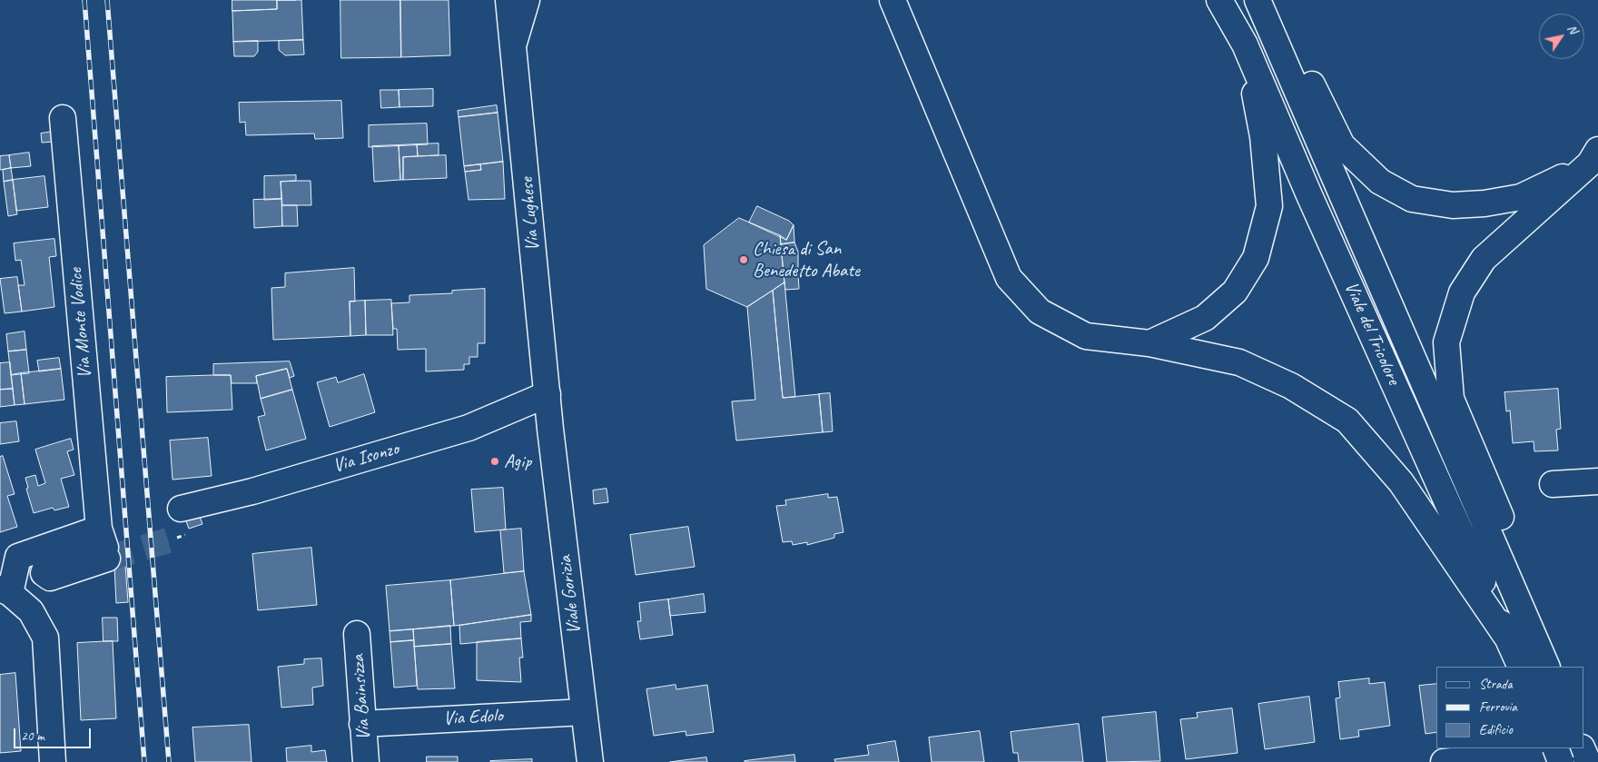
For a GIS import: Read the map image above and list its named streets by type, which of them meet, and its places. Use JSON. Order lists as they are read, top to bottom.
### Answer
{
  "streets": {
    "main road": [
      "Via Lughese",
      "Via Monte Vodice",
      "Viale del Tricolore",
      "Via Isonzo",
      "Viale Gorizia",
      "Via Bainsizza",
      "Via Edolo"
    ]
  },
  "crossings": [
    ["Via Lughese", "Via Isonzo"],
    ["Via Lughese", "Viale Gorizia"],
    ["Viale Gorizia", "Via Edolo"],
    ["Via Bainsizza", "Via Edolo"]
  ],
  "places": ["Chiesa di San Benedetto Abate", "Agip"],
  "legend": ["Strada", "Ferrovia", "Edificio"],
  "scale_bar": "20 m",
  "north": "top right"
}
